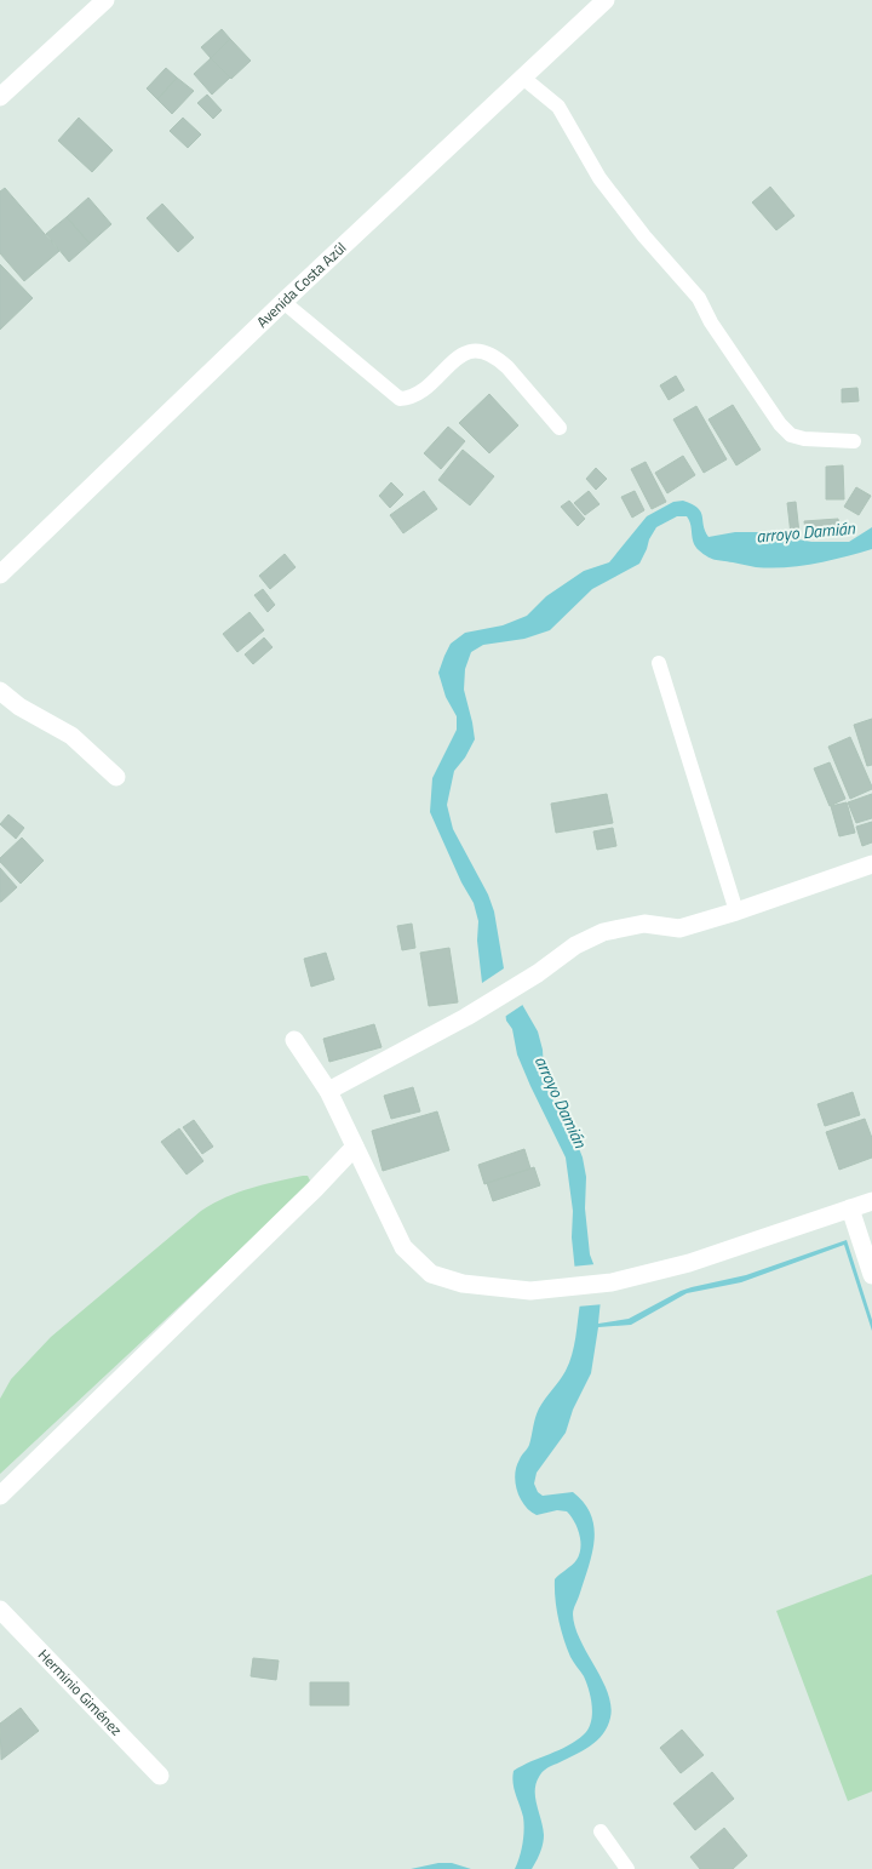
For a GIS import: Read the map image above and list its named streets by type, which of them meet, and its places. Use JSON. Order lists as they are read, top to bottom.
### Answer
{
  "streets": {
    "street": ["Avenida Costa Azúl", "Herminio Giménez"]
  },
  "water": ["arroyo Damián"]
}
